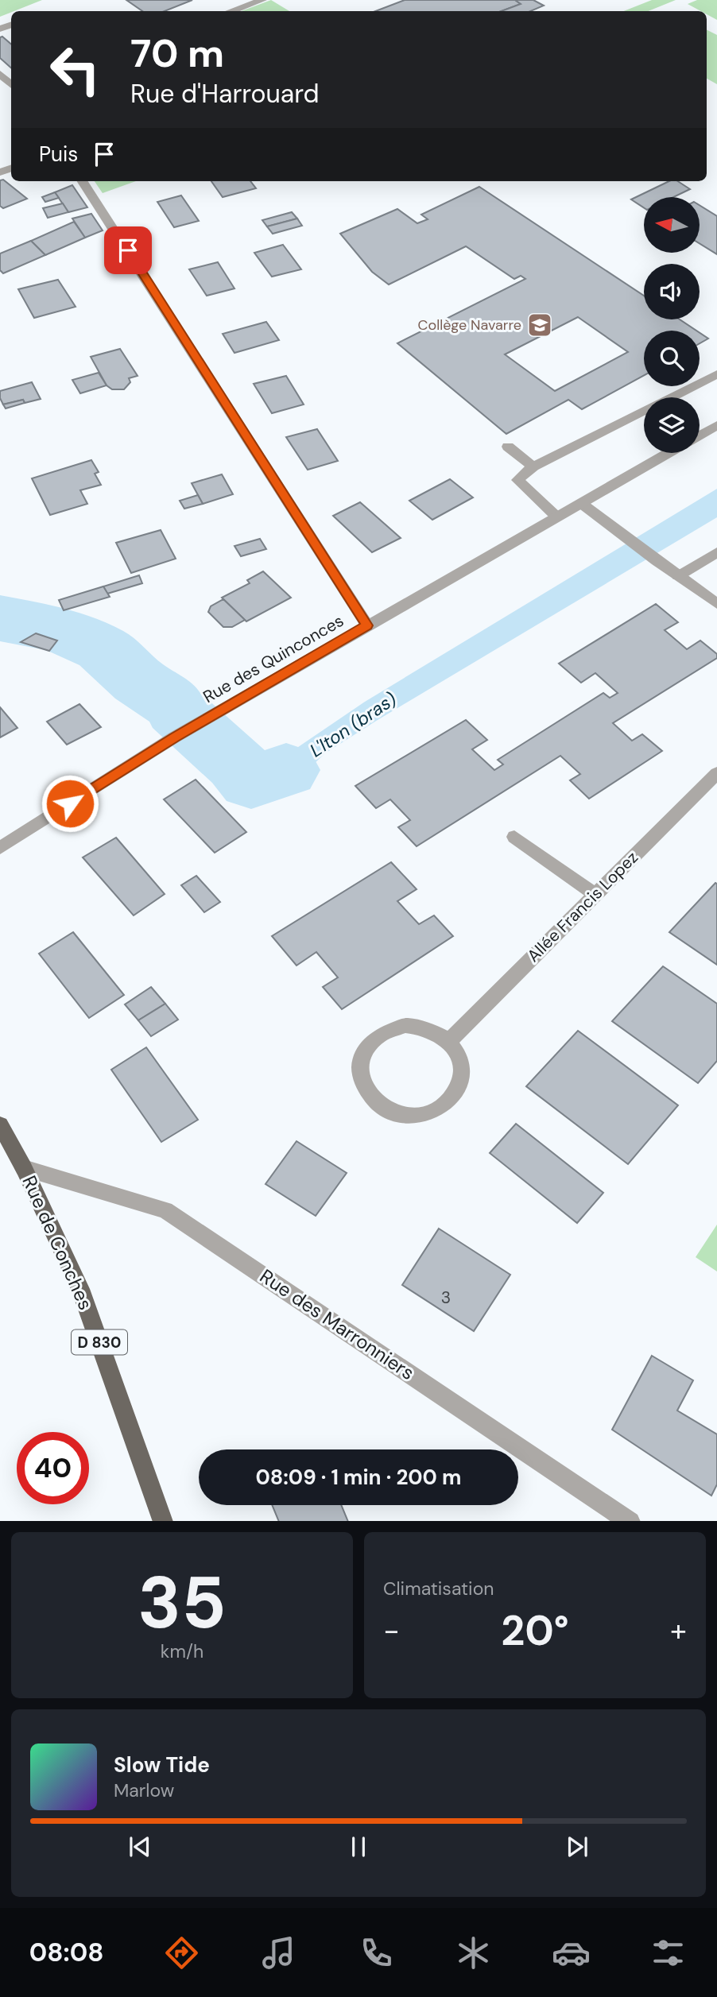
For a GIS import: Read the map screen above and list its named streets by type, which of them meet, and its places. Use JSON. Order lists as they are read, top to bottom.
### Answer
{
  "streets": {
    "main road": ["Rue de Conches", "D 830"],
    "street": ["Rue des Quinconces", "Allée Francis Lopez", "Rue des Marronniers"]
  },
  "crossings": [
    ["Rue de Conches", "Rue des Marronniers"]
  ],
  "water": ["L'Iton (bras)"],
  "places": {
    "school or university": ["Collège Navarre"]
  },
  "house_numbers": ["3"],
  "north": "left",
  "page": {
    "turn": ["70 m", "Rue d'Harrouard"],
    "then": "Puis",
    "limit": "40",
    "trip": "08:09 · 1 min · 200 m",
    "tile": [
      ["35", "km/h"],
      "Climatisation"
    ],
    "heat": ["−", "20°", "+"],
    "song": ["Slow Tide", "Marlow"],
    "tabs": "08:08"
  }
}
